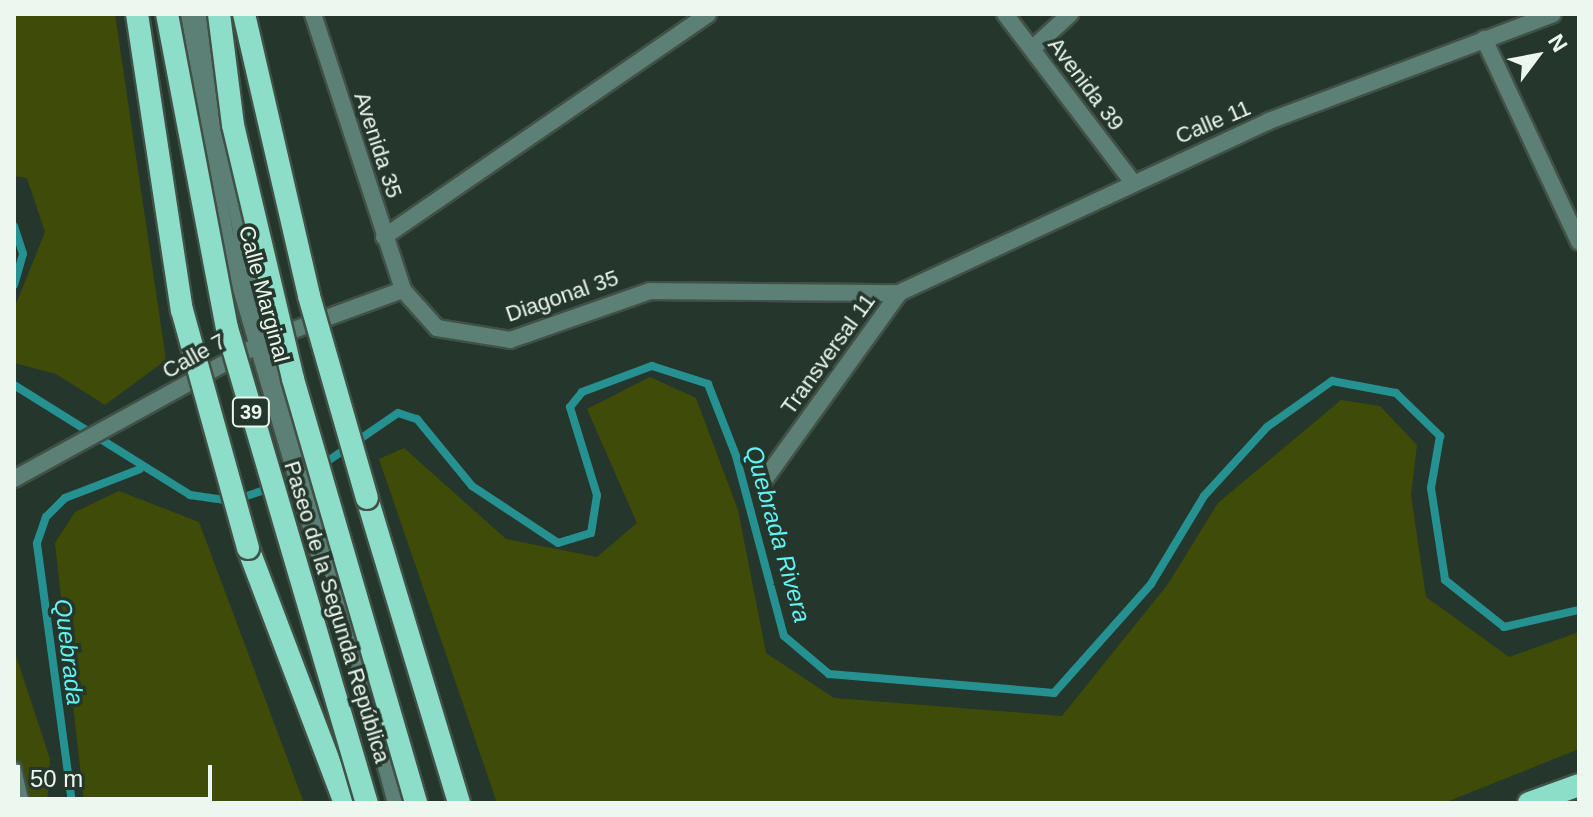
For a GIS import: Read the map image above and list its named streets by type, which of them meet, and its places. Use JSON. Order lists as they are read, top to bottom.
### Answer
{
  "streets": {
    "highway": ["39", "Paseo de la Segunda República"],
    "street": [
      "Avenida 39",
      "Calle 11",
      "Avenida 35",
      "Calle Marginal",
      "Diagonal 35",
      "Transversal 11",
      "Calle 7"
    ]
  },
  "crossings": [
    ["Avenida 39", "Calle 11"],
    ["Calle 11", "Diagonal 35"],
    ["Calle 11", "Transversal 11"],
    ["Avenida 35", "Diagonal 35"],
    ["Avenida 35", "Calle 7"],
    ["Calle Marginal", "Calle 7"],
    ["Diagonal 35", "Transversal 11"],
    ["Diagonal 35", "Calle 7"]
  ],
  "water": ["Quebrada Rivera", "Quebrada"],
  "scale_bar": "50 m",
  "north": "top right"
}
